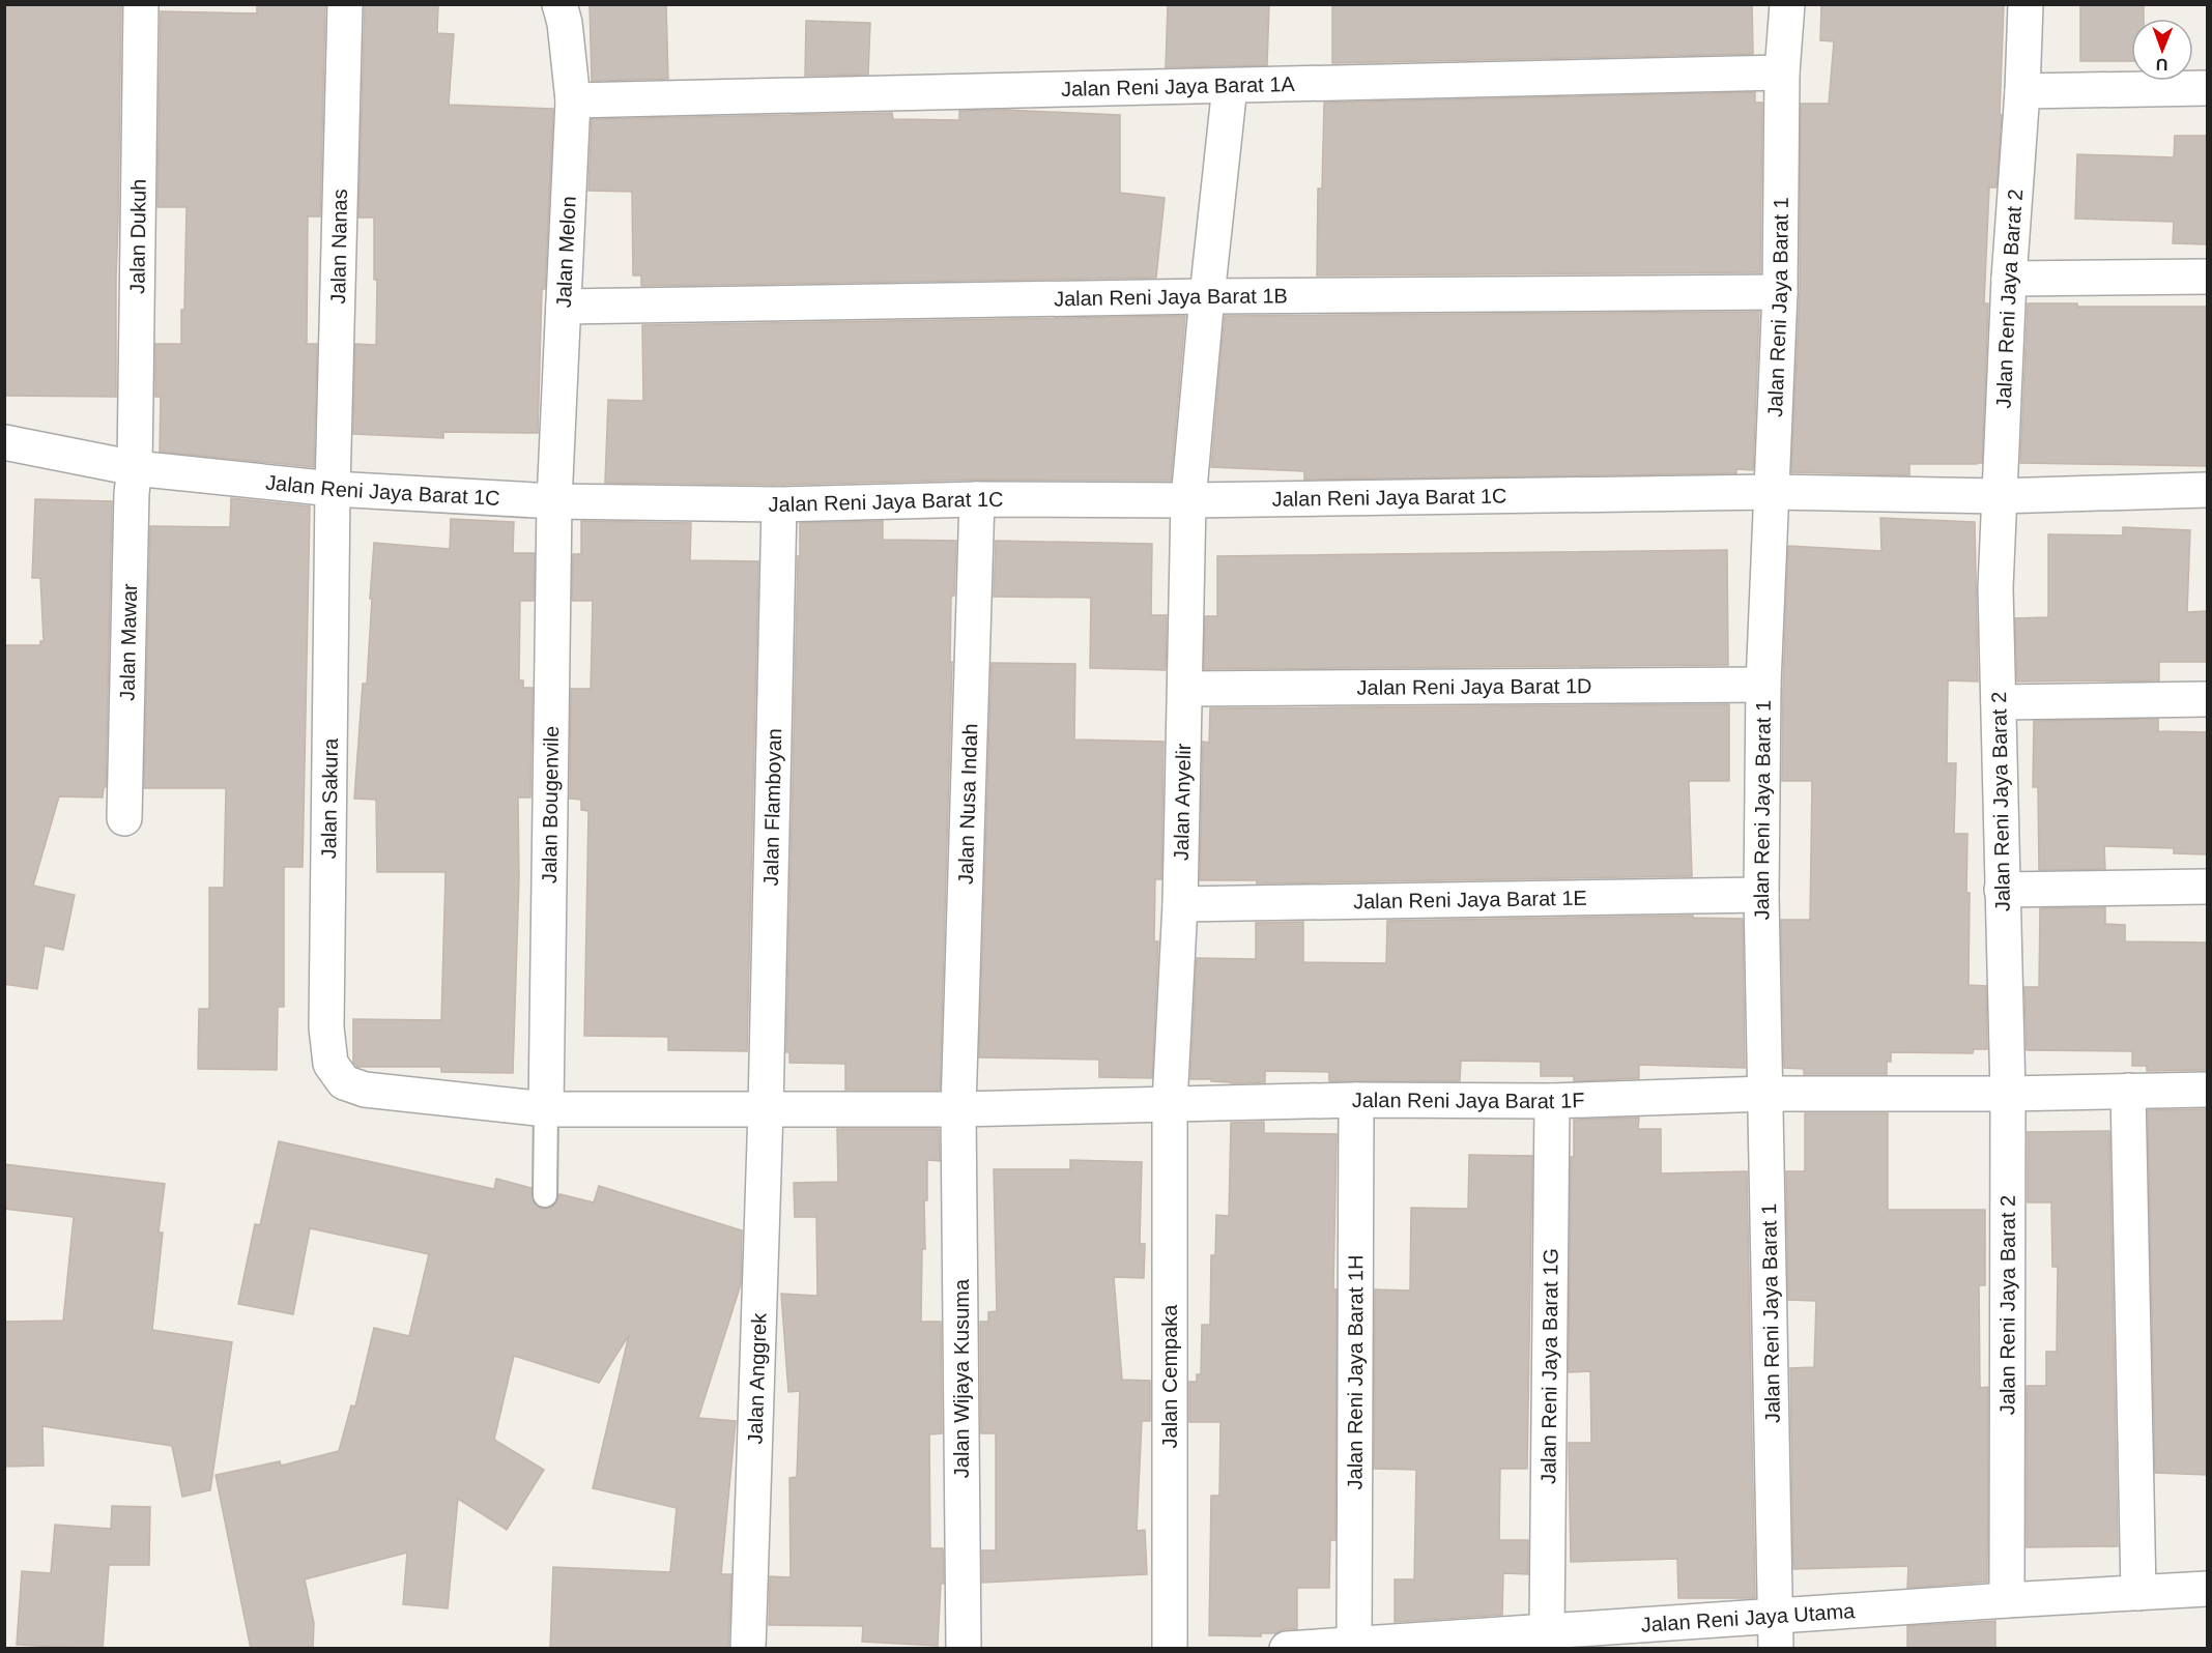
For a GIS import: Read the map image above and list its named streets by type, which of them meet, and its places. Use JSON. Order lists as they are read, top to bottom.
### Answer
{
  "streets": {
    "street": [
      "Jalan Reni Jaya Barat 1A",
      "Jalan Dukuh",
      "Jalan Nanas",
      "Jalan Melon",
      "Jalan Reni Jaya Barat 1B",
      "Jalan Reni Jaya Barat 2",
      "Jalan Reni Jaya Barat 1",
      "Jalan Reni Jaya Barat 1C",
      "Jalan Mawar",
      "Jalan Reni Jaya Barat 1D",
      "Jalan Sakura",
      "Jalan Anyelir",
      "Jalan Nusa Indah",
      "Jalan Bougenvile",
      "Jalan Flamboyan",
      "Jalan Reni Jaya Barat 1E",
      "Jalan Reni Jaya Barat 1F",
      "Jalan Reni Jaya Barat 1G",
      "Jalan Reni Jaya Barat 1H",
      "Jalan Cempaka",
      "Jalan Anggrek",
      "Jalan Wijaya Kusuma",
      "Jalan Reni Jaya Utama"
    ]
  },
  "crossings": [
    ["Jalan Reni Jaya Barat 1A", "Jalan Melon"],
    ["Jalan Reni Jaya Barat 1A", "Jalan Reni Jaya Barat 1"],
    ["Jalan Reni Jaya Barat 1A", "Jalan Anyelir"],
    ["Jalan Dukuh", "Jalan Reni Jaya Barat 1C"],
    ["Jalan Dukuh", "Jalan Mawar"],
    ["Jalan Nanas", "Jalan Reni Jaya Barat 1C"],
    ["Jalan Nanas", "Jalan Sakura"],
    ["Jalan Melon", "Jalan Reni Jaya Barat 1B"],
    ["Jalan Melon", "Jalan Reni Jaya Barat 1C"],
    ["Jalan Melon", "Jalan Bougenvile"],
    ["Jalan Reni Jaya Barat 1B", "Jalan Reni Jaya Barat 1"],
    ["Jalan Reni Jaya Barat 1B", "Jalan Anyelir"],
    ["Jalan Reni Jaya Barat 2", "Jalan Reni Jaya Barat 1C"],
    ["Jalan Reni Jaya Barat 2", "Jalan Reni Jaya Barat 1F"],
    ["Jalan Reni Jaya Barat 2", "Jalan Reni Jaya Utama"],
    ["Jalan Reni Jaya Barat 1", "Jalan Reni Jaya Barat 1C"],
    ["Jalan Reni Jaya Barat 1", "Jalan Reni Jaya Barat 1D"],
    ["Jalan Reni Jaya Barat 1", "Jalan Reni Jaya Barat 1E"],
    ["Jalan Reni Jaya Barat 1", "Jalan Reni Jaya Barat 1F"],
    ["Jalan Reni Jaya Barat 1", "Jalan Reni Jaya Utama"],
    ["Jalan Reni Jaya Barat 1C", "Jalan Mawar"],
    ["Jalan Reni Jaya Barat 1C", "Jalan Sakura"],
    ["Jalan Reni Jaya Barat 1C", "Jalan Anyelir"],
    ["Jalan Reni Jaya Barat 1C", "Jalan Nusa Indah"],
    ["Jalan Reni Jaya Barat 1C", "Jalan Bougenvile"],
    ["Jalan Reni Jaya Barat 1C", "Jalan Flamboyan"],
    ["Jalan Reni Jaya Barat 1D", "Jalan Anyelir"],
    ["Jalan Sakura", "Jalan Reni Jaya Barat 1F"],
    ["Jalan Anyelir", "Jalan Reni Jaya Barat 1E"],
    ["Jalan Anyelir", "Jalan Reni Jaya Barat 1F"],
    ["Jalan Anyelir", "Jalan Cempaka"],
    ["Jalan Nusa Indah", "Jalan Reni Jaya Barat 1F"],
    ["Jalan Nusa Indah", "Jalan Wijaya Kusuma"],
    ["Jalan Bougenvile", "Jalan Reni Jaya Barat 1F"],
    ["Jalan Flamboyan", "Jalan Reni Jaya Barat 1F"],
    ["Jalan Flamboyan", "Jalan Anggrek"],
    ["Jalan Reni Jaya Barat 1F", "Jalan Reni Jaya Barat 1G"],
    ["Jalan Reni Jaya Barat 1F", "Jalan Reni Jaya Barat 1H"],
    ["Jalan Reni Jaya Barat 1F", "Jalan Cempaka"],
    ["Jalan Reni Jaya Barat 1F", "Jalan Anggrek"],
    ["Jalan Reni Jaya Barat 1F", "Jalan Wijaya Kusuma"],
    ["Jalan Reni Jaya Barat 1G", "Jalan Reni Jaya Utama"],
    ["Jalan Reni Jaya Barat 1H", "Jalan Reni Jaya Utama"]
  ],
  "north": "bottom"
}
